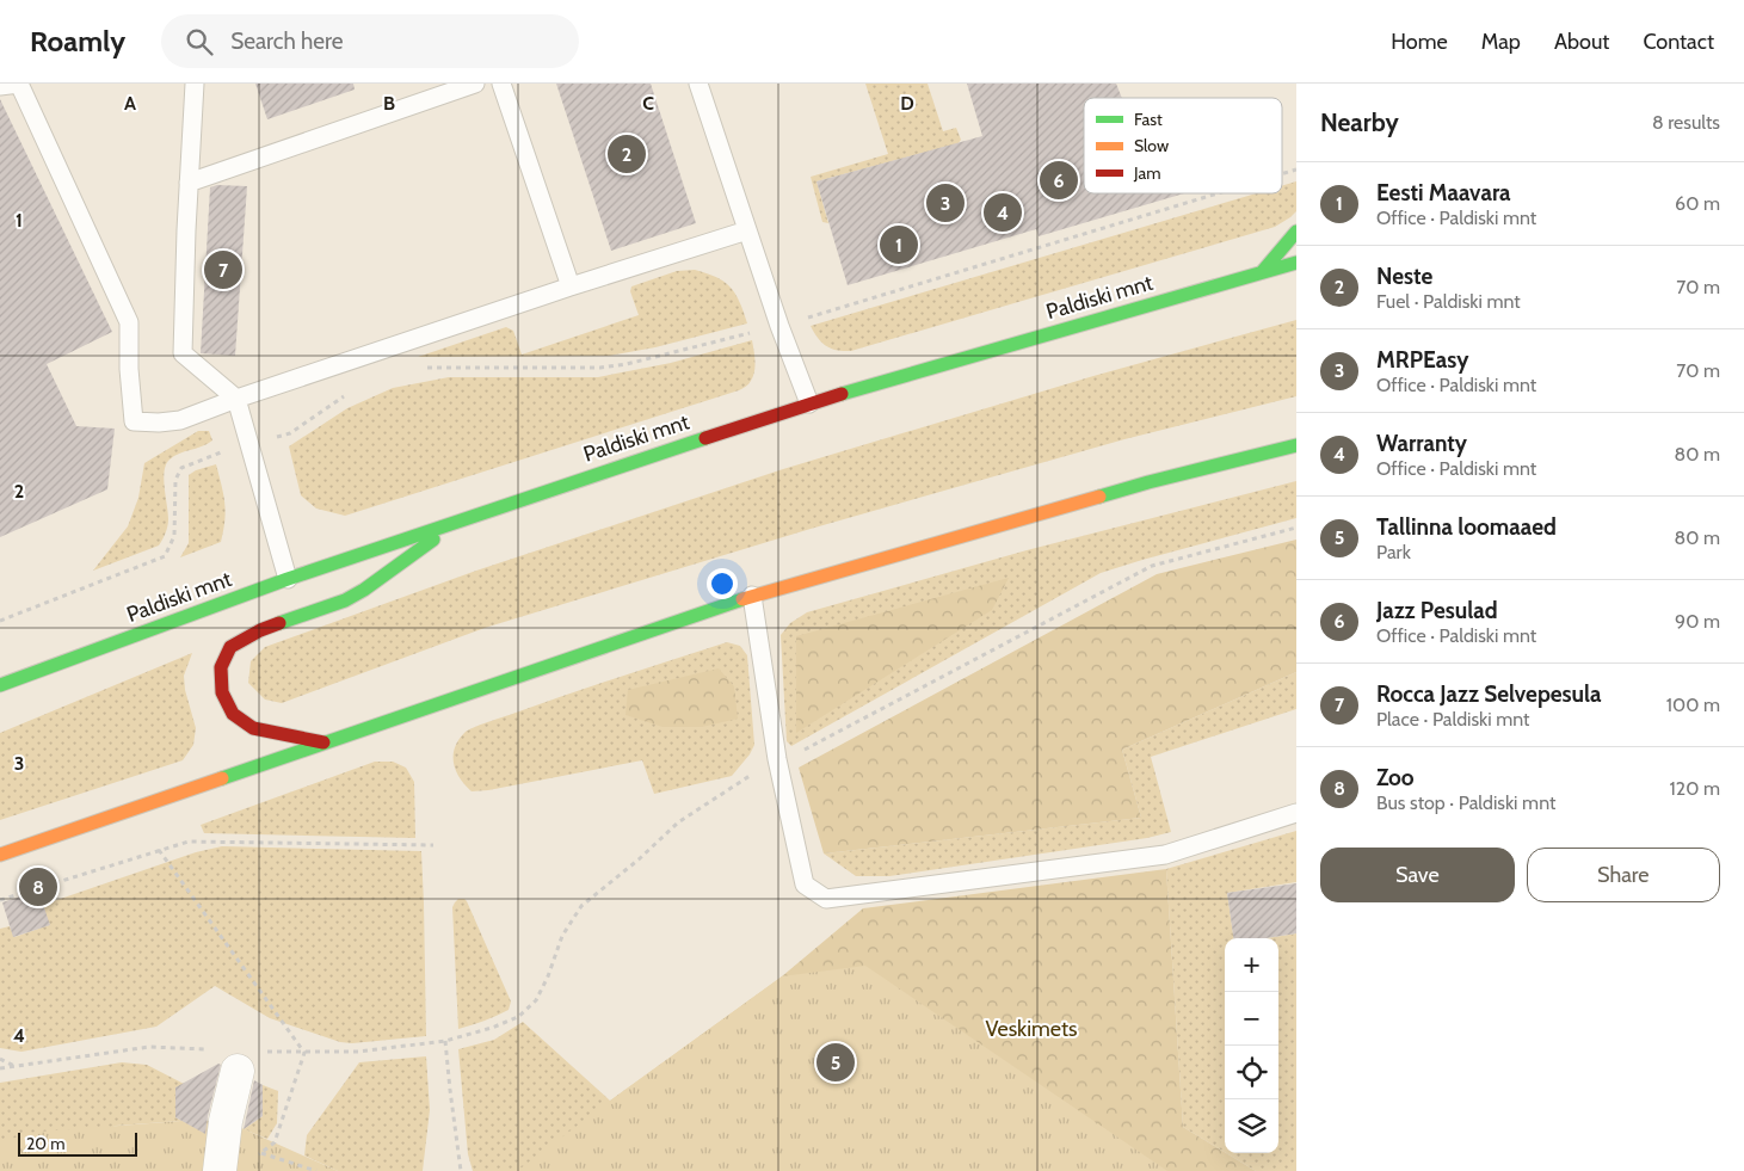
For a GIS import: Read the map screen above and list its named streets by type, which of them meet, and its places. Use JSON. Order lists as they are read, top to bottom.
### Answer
{
  "streets": {
    "main road": ["Paldiski mnt"]
  },
  "parks": ["Veskimets"],
  "legend": ["Fast", "Slow", "Jam"],
  "scale_bar": "20 m",
  "page": {
    "header": "Roamly",
    "search": "Search here",
    "nav": [
      "Home",
      "Map",
      "About",
      "Contact"
    ],
    "heading": ["Nearby", "8 results"],
    "pins": [
      "2",
      "6",
      "3",
      "4",
      "1",
      "7",
      "8",
      "5"
    ],
    "list": [
      {
        "mark": "1",
        "name": "Eesti Maavara",
        "note": "Office · Paldiski mnt",
        "value": "60 m"
      },
      {
        "mark": "2",
        "name": "Neste",
        "note": "Fuel · Paldiski mnt",
        "value": "70 m"
      },
      {
        "mark": "3",
        "name": "MRPEasy",
        "note": "Office · Paldiski mnt",
        "value": "70 m"
      },
      {
        "mark": "4",
        "name": "Warranty",
        "note": "Office · Paldiski mnt",
        "value": "80 m"
      },
      {
        "mark": "5",
        "name": "Tallinna loomaaed",
        "note": "Park",
        "value": "80 m"
      },
      {
        "mark": "6",
        "name": "Jazz Pesulad",
        "note": "Office · Paldiski mnt",
        "value": "90 m"
      },
      {
        "mark": "7",
        "name": "Rocca Jazz Selvepesula",
        "note": "Place · Paldiski mnt",
        "value": "100 m"
      },
      {
        "mark": "8",
        "name": "Zoo",
        "note": "Bus stop · Paldiski mnt",
        "value": "120 m"
      }
    ],
    "buttons": ["Save", "Share"],
    "map_buttons": ["+", "−"],
    "scale": "20 m"
  },
  "grid": {
    "columns": [
      "A",
      "B",
      "C",
      "D"
    ],
    "rows": [
      "1",
      "2",
      "3",
      "4"
    ]
  }
}
